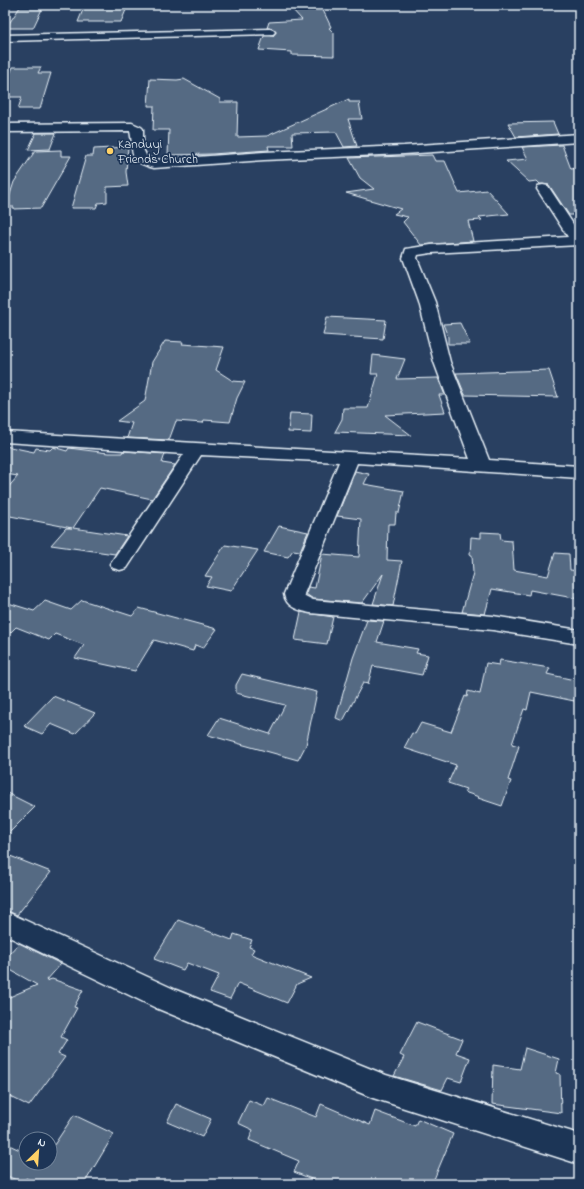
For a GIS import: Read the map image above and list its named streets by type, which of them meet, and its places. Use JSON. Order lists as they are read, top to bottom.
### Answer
{
  "places": ["Kanduyi Friends Church"],
  "north": "top right"
}
